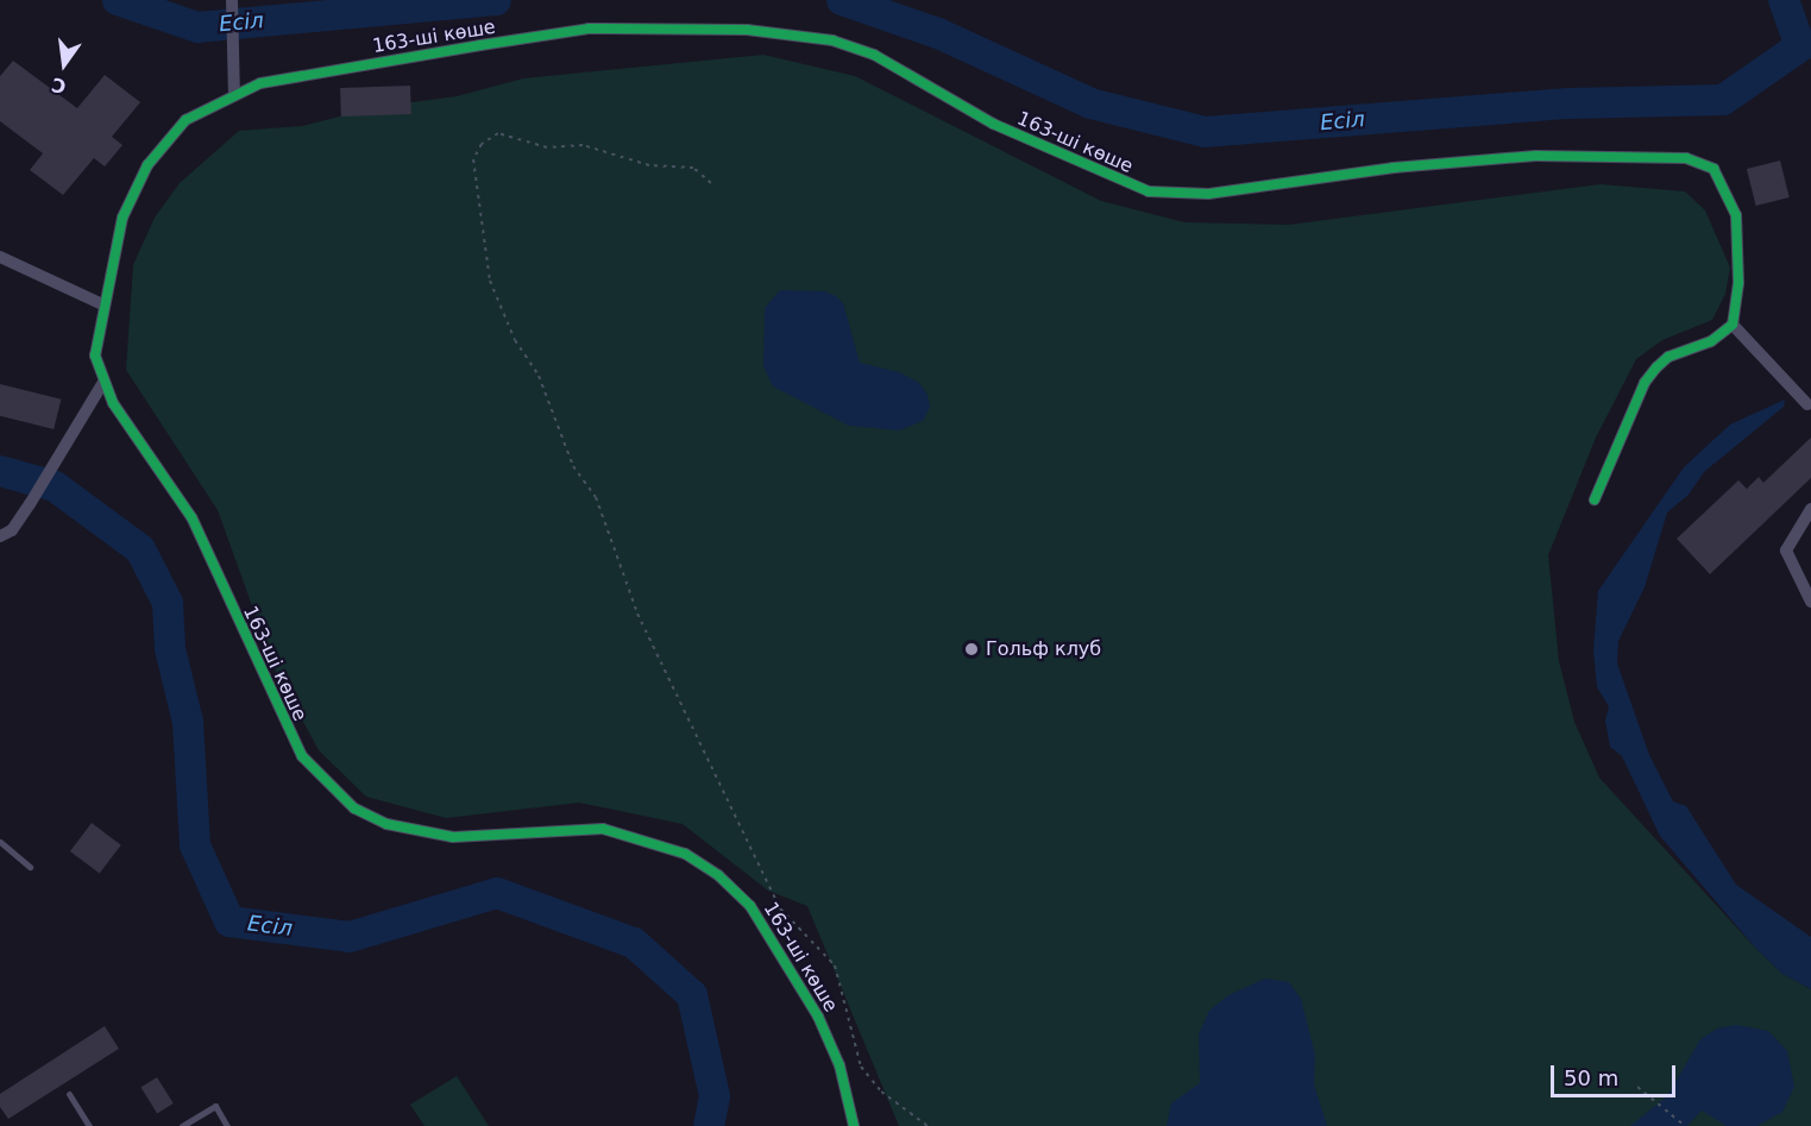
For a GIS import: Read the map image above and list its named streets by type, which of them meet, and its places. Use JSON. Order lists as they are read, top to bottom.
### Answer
{
  "streets": {
    "street": ["163-ші көше"]
  },
  "water": ["Есіл"],
  "places": ["Гольф клуб"],
  "scale_bar": "50 m",
  "north": "bottom"
}
